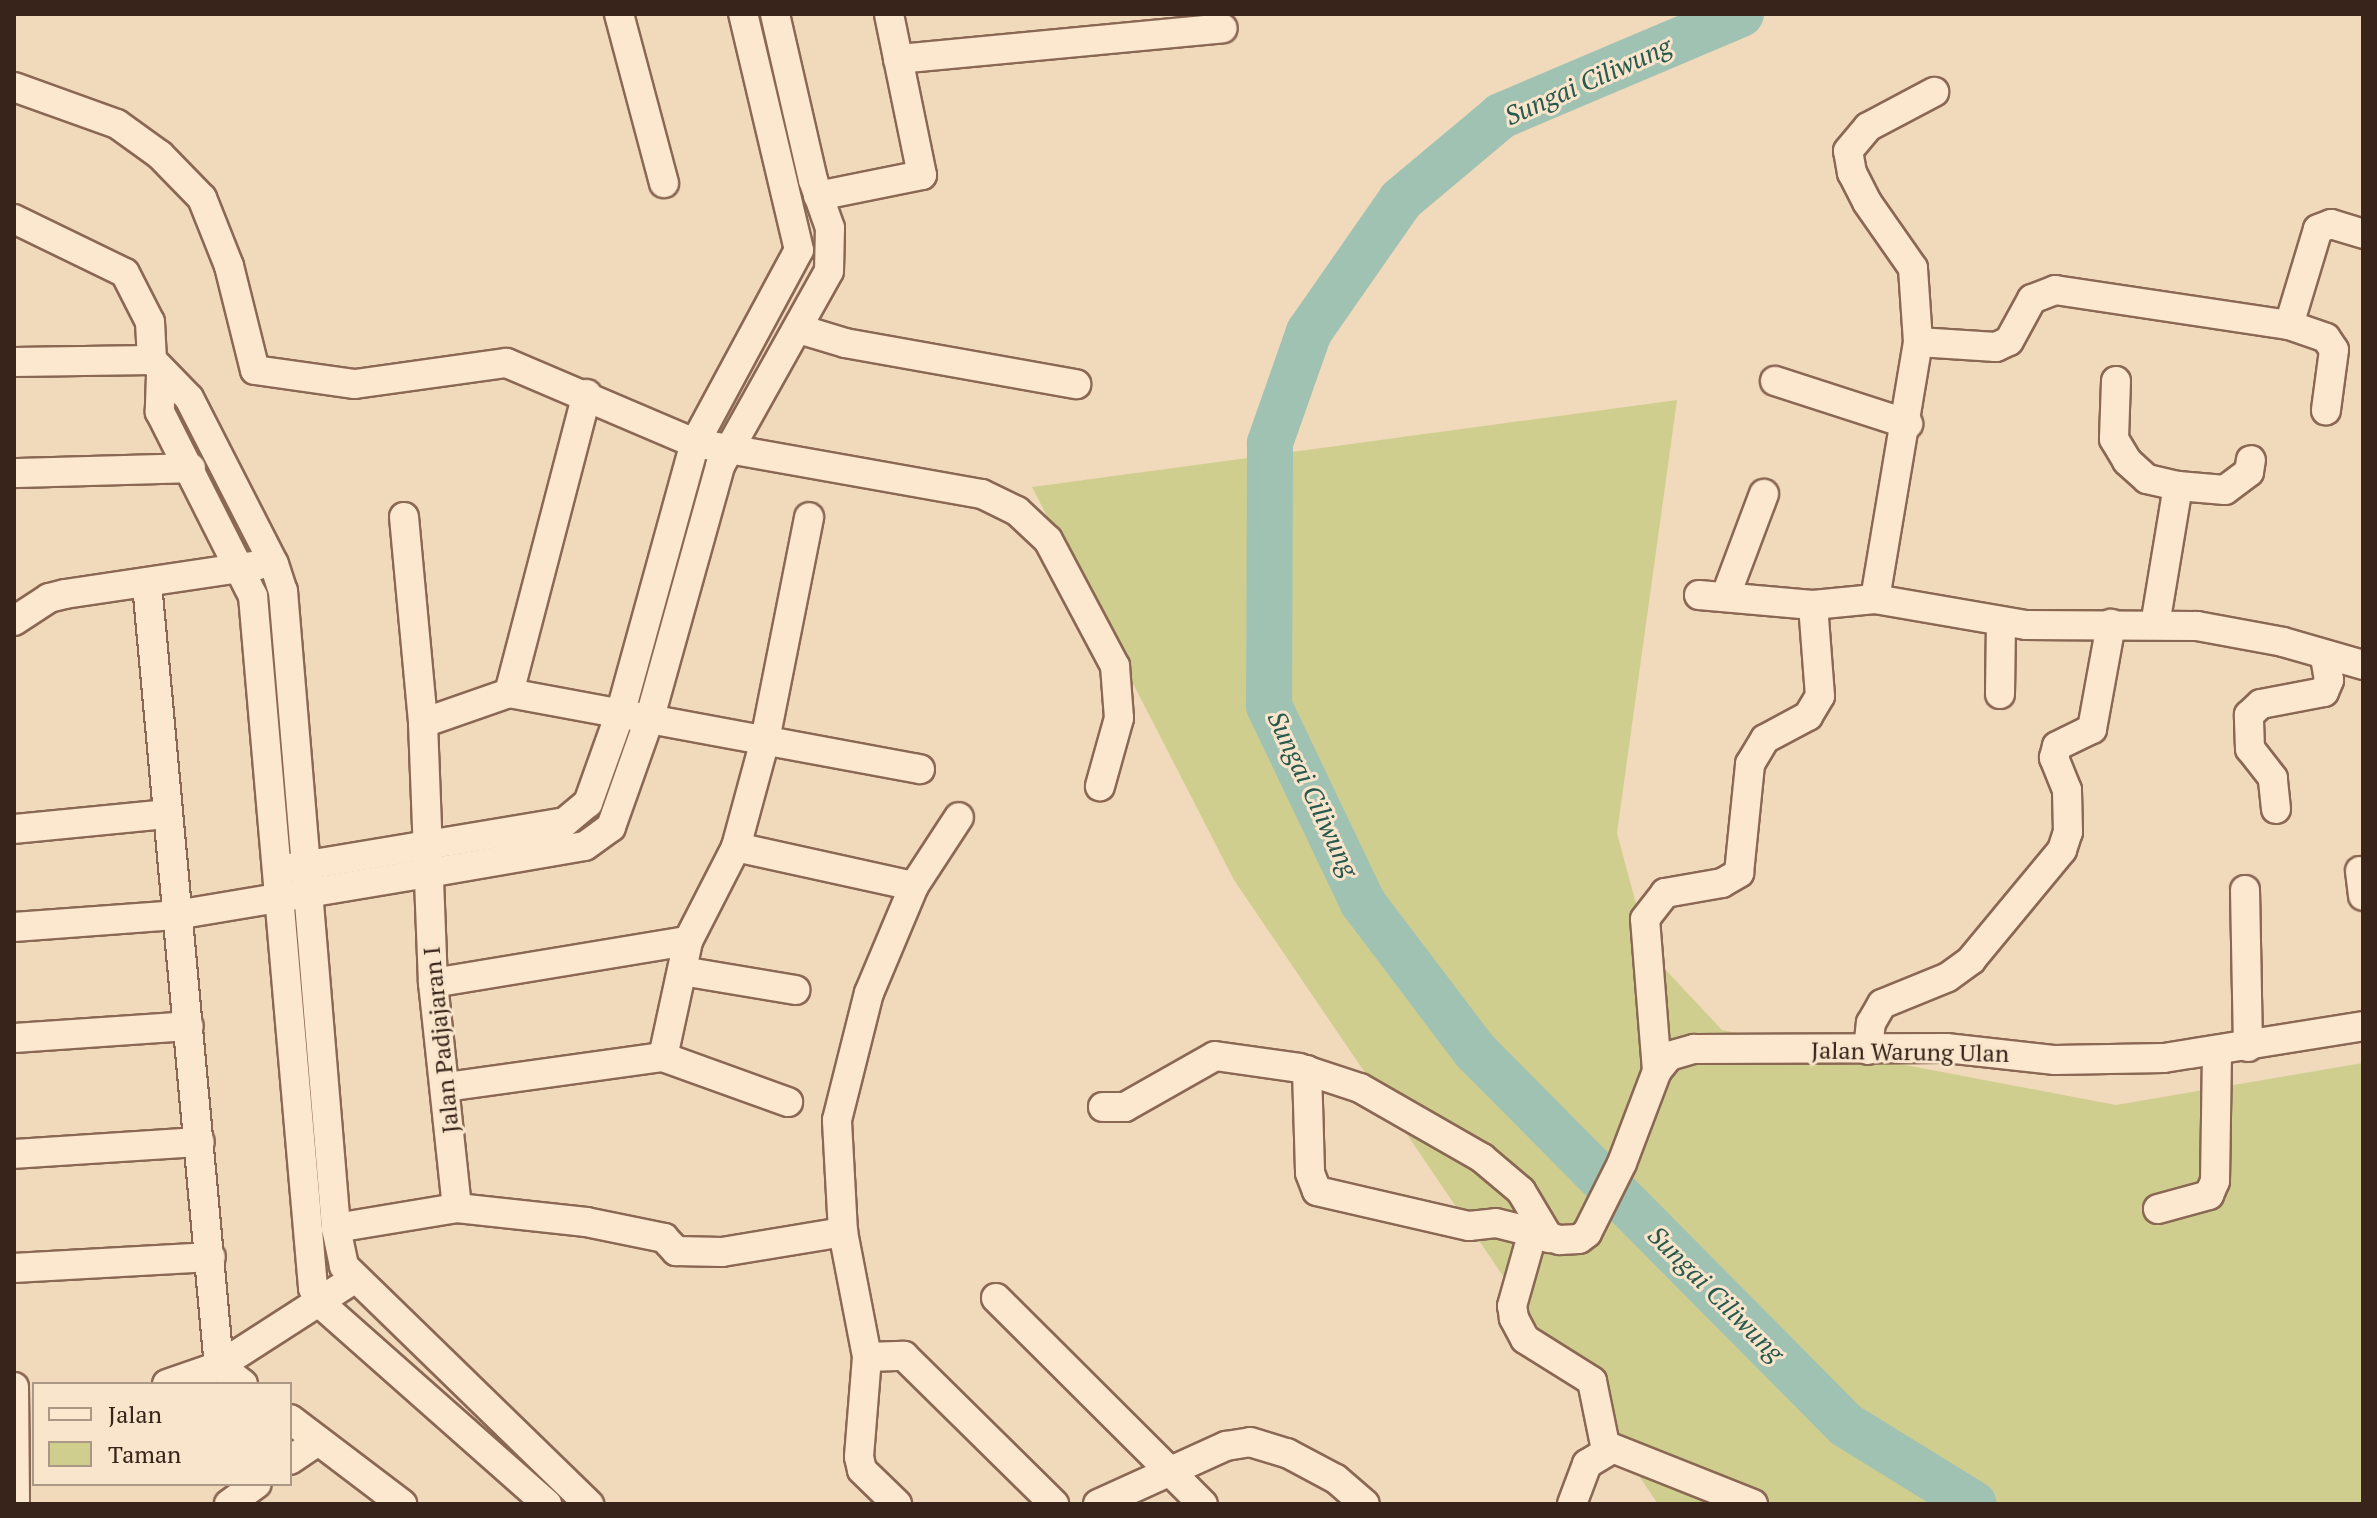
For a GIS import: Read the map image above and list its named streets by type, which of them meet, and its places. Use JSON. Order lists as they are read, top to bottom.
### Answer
{
  "streets": {
    "street": ["Jalan Padjajaran I", "Jalan Warung Ulan"]
  },
  "water": ["Sungai Ciliwung"],
  "legend": ["Jalan", "Taman"]
}
